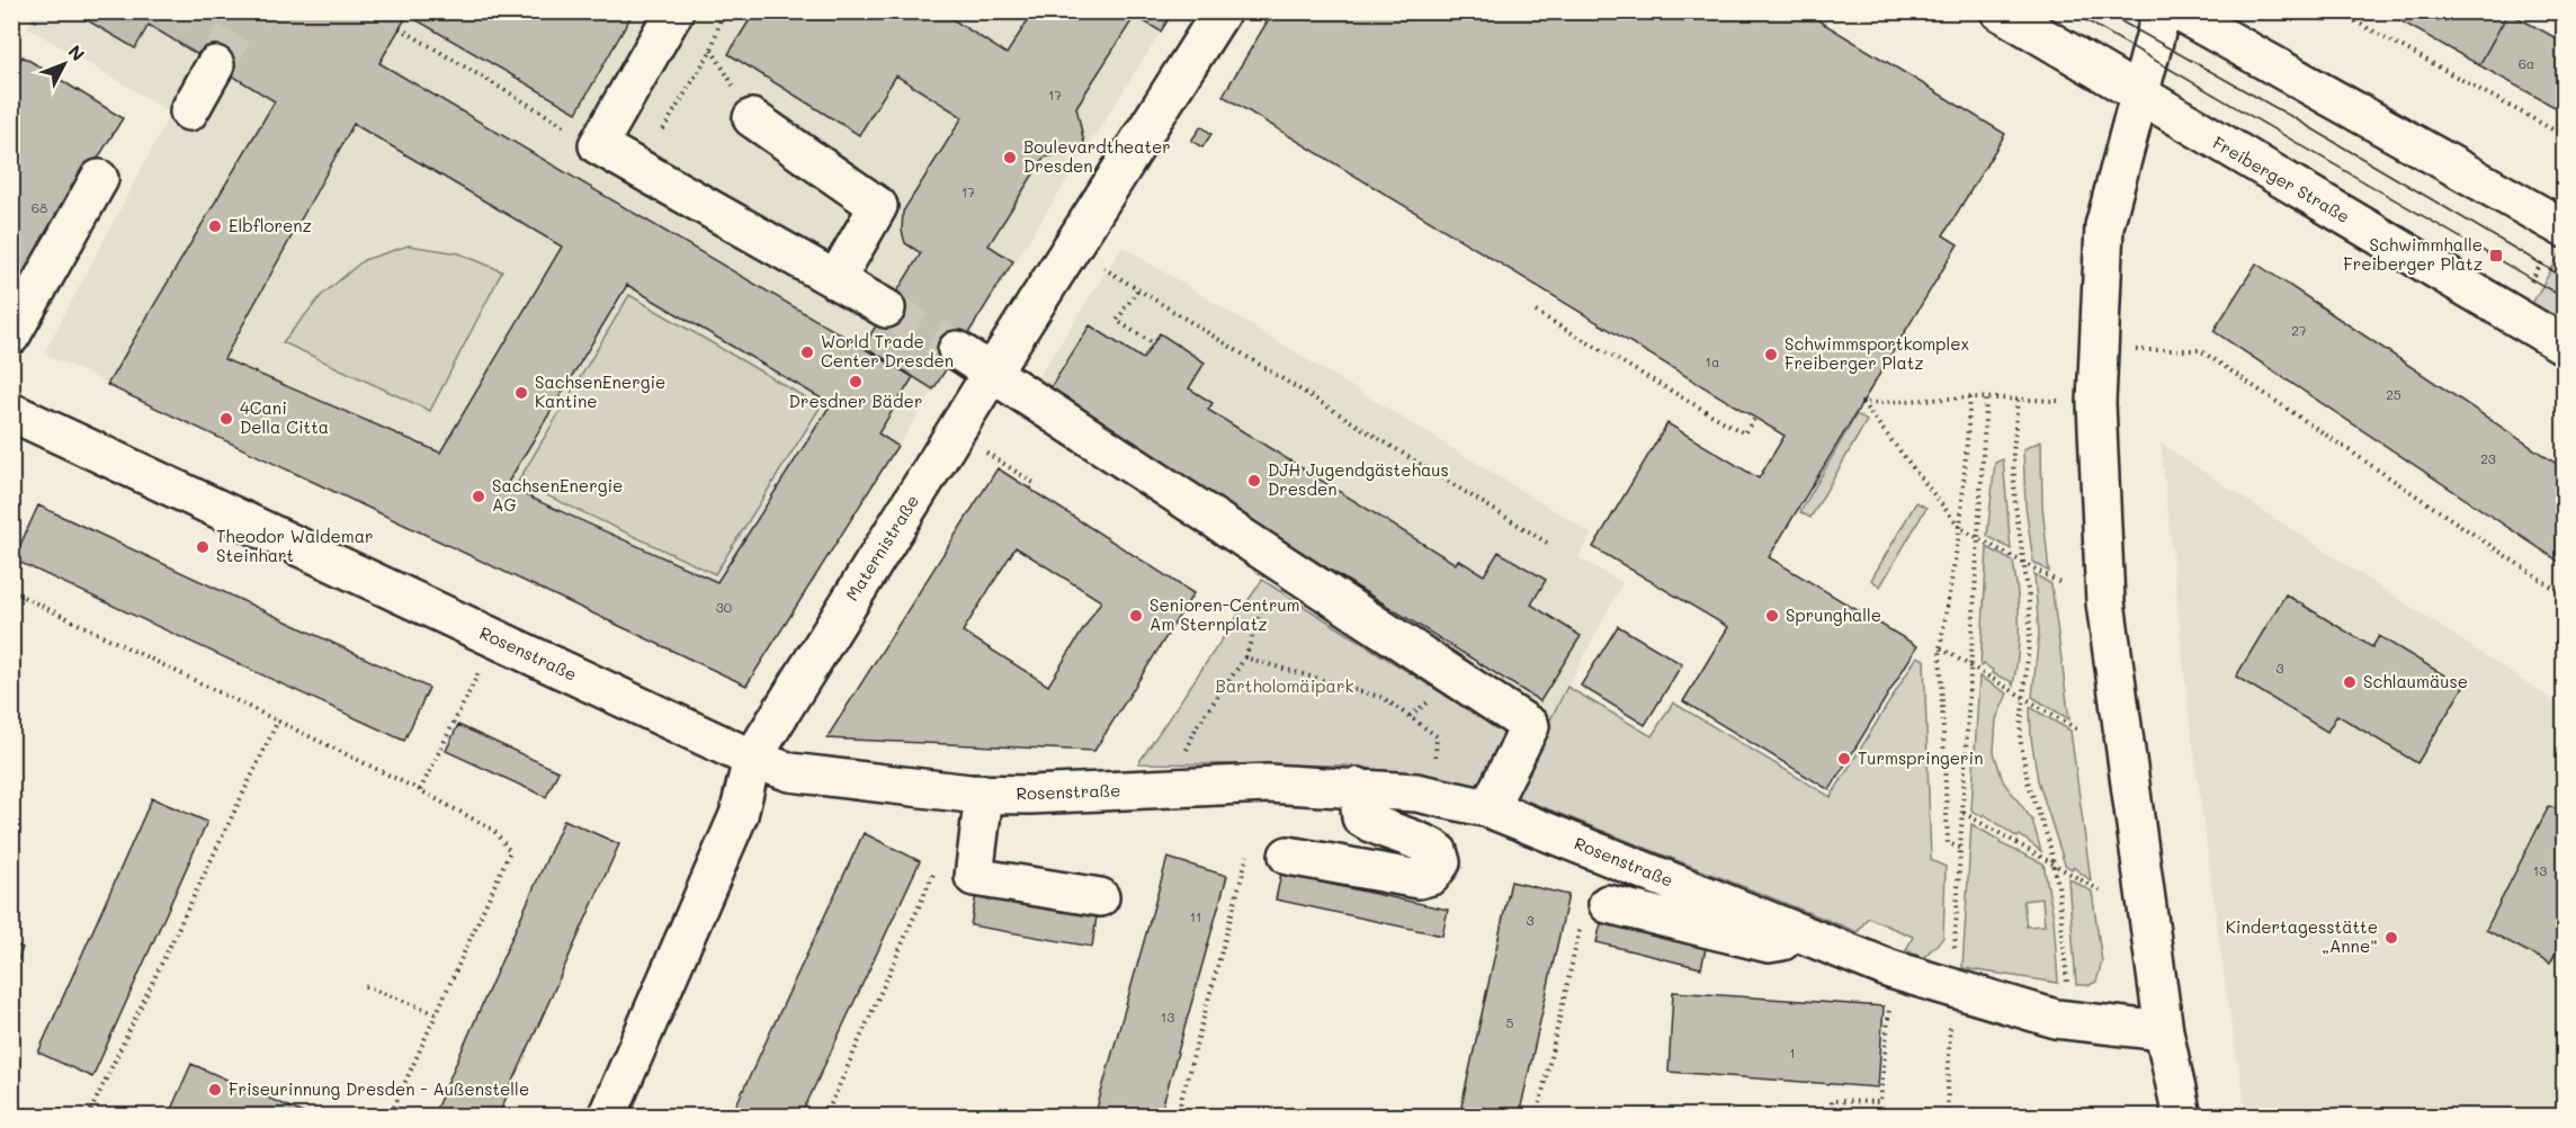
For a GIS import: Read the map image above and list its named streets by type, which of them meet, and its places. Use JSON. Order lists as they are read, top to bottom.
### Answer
{
  "streets": {
    "street": ["Freiberger Straße", "Maternistraße", "Rosenstraße"]
  },
  "crossings": [
    ["Maternistraße", "Rosenstraße"]
  ],
  "parks": ["Bartholomäipark"],
  "places": {
    "other": [
      "Boulevardtheater Dresden",
      "Elbflorenz",
      "World Trade Center Dresden",
      "Schwimmsportkomplex Freiberger Platz",
      "Dresdner Bäder",
      "SachsenEnergie Kantine",
      "4Cani Della Citta",
      "DJH Jugendgästehaus Dresden",
      "SachsenEnergie AG",
      "Theodor Waldemar Steinhart",
      "Senioren-Centrum Am Sternplatz",
      "Sprunghalle",
      "Schlaumäuse",
      "Turmspringerin",
      "Kindertagesstätte „Anne“",
      "Friseurinnung Dresden - Außenstelle"
    ],
    "transit": ["Schwimmhalle Freiberger Platz"]
  },
  "house_numbers": [
    "6a",
    "17",
    "17",
    "68",
    "27",
    "1a",
    "25",
    "23",
    "30",
    "3",
    "13",
    "11",
    "3",
    "13",
    "5",
    "1"
  ],
  "north": "top right"
}
